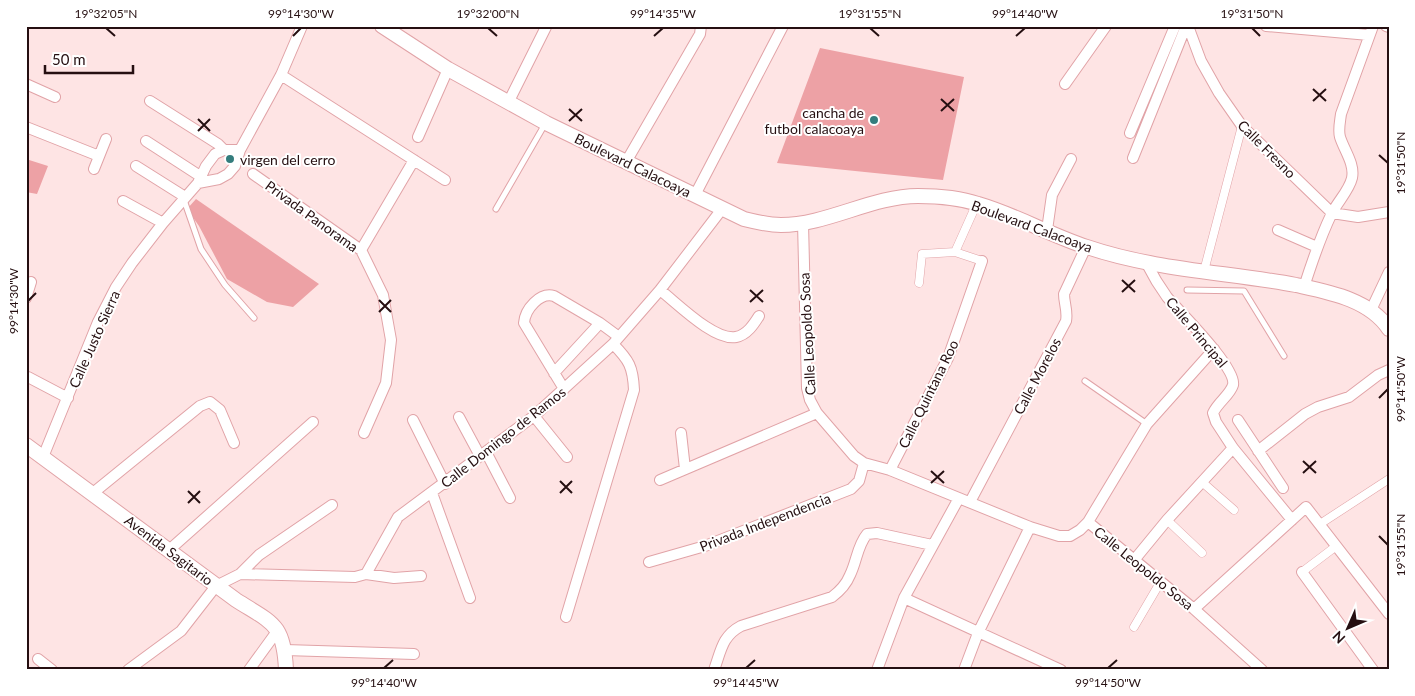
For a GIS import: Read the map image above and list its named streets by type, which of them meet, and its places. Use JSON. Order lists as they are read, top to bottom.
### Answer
{
  "streets": {
    "street": [
      "Calle Fresno",
      "Boulevard Calacoaya",
      "Privada Panorama",
      "Calle Principal",
      "Calle Leopoldo Sosa",
      "Calle Justo Sierra",
      "Calle Morelos",
      "Calle Quintana Roo",
      "Calle Domingo de Ramos",
      "Privada Independencia",
      "Avenida Sagitario"
    ]
  },
  "crossings": [
    ["Boulevard Calacoaya", "Calle Principal"],
    ["Boulevard Calacoaya", "Calle Leopoldo Sosa"],
    ["Boulevard Calacoaya", "Calle Morelos"],
    ["Boulevard Calacoaya", "Calle Domingo de Ramos"],
    ["Calle Leopoldo Sosa", "Calle Morelos"],
    ["Calle Leopoldo Sosa", "Calle Quintana Roo"],
    ["Calle Leopoldo Sosa", "Privada Independencia"],
    ["Calle Justo Sierra", "Avenida Sagitario"]
  ],
  "places": ["cancha de futbol calacoaya", "virgen del cerro"],
  "scale_bar": "50 m",
  "north": "bottom left",
  "coordinates": [
    "19°32'05\"N",
    "99°14'30\"W",
    "19°32'00\"N",
    "99°14'35\"W",
    "19°31'55\"N",
    "99°14'40\"W",
    "19°31'50\"N",
    "99°14'50\"W",
    "99°14'45\"W"
  ]
}
